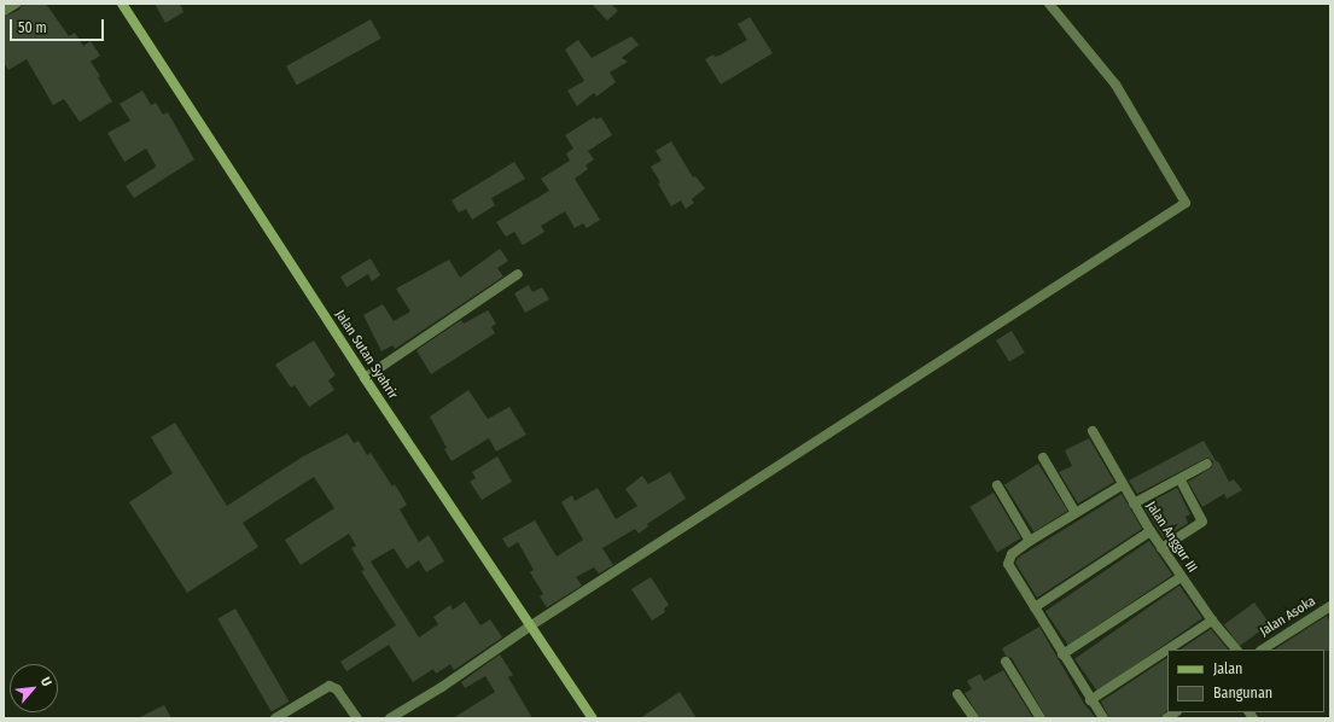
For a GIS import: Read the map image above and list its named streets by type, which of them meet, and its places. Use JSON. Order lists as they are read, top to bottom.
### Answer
{
  "streets": {
    "street": ["Jalan Sutan Syahrir", "Jalan Anggur III", "Jalan Asoka"]
  },
  "legend": ["Jalan", "Bangunan"],
  "scale_bar": "50 m",
  "north": "top right"
}
